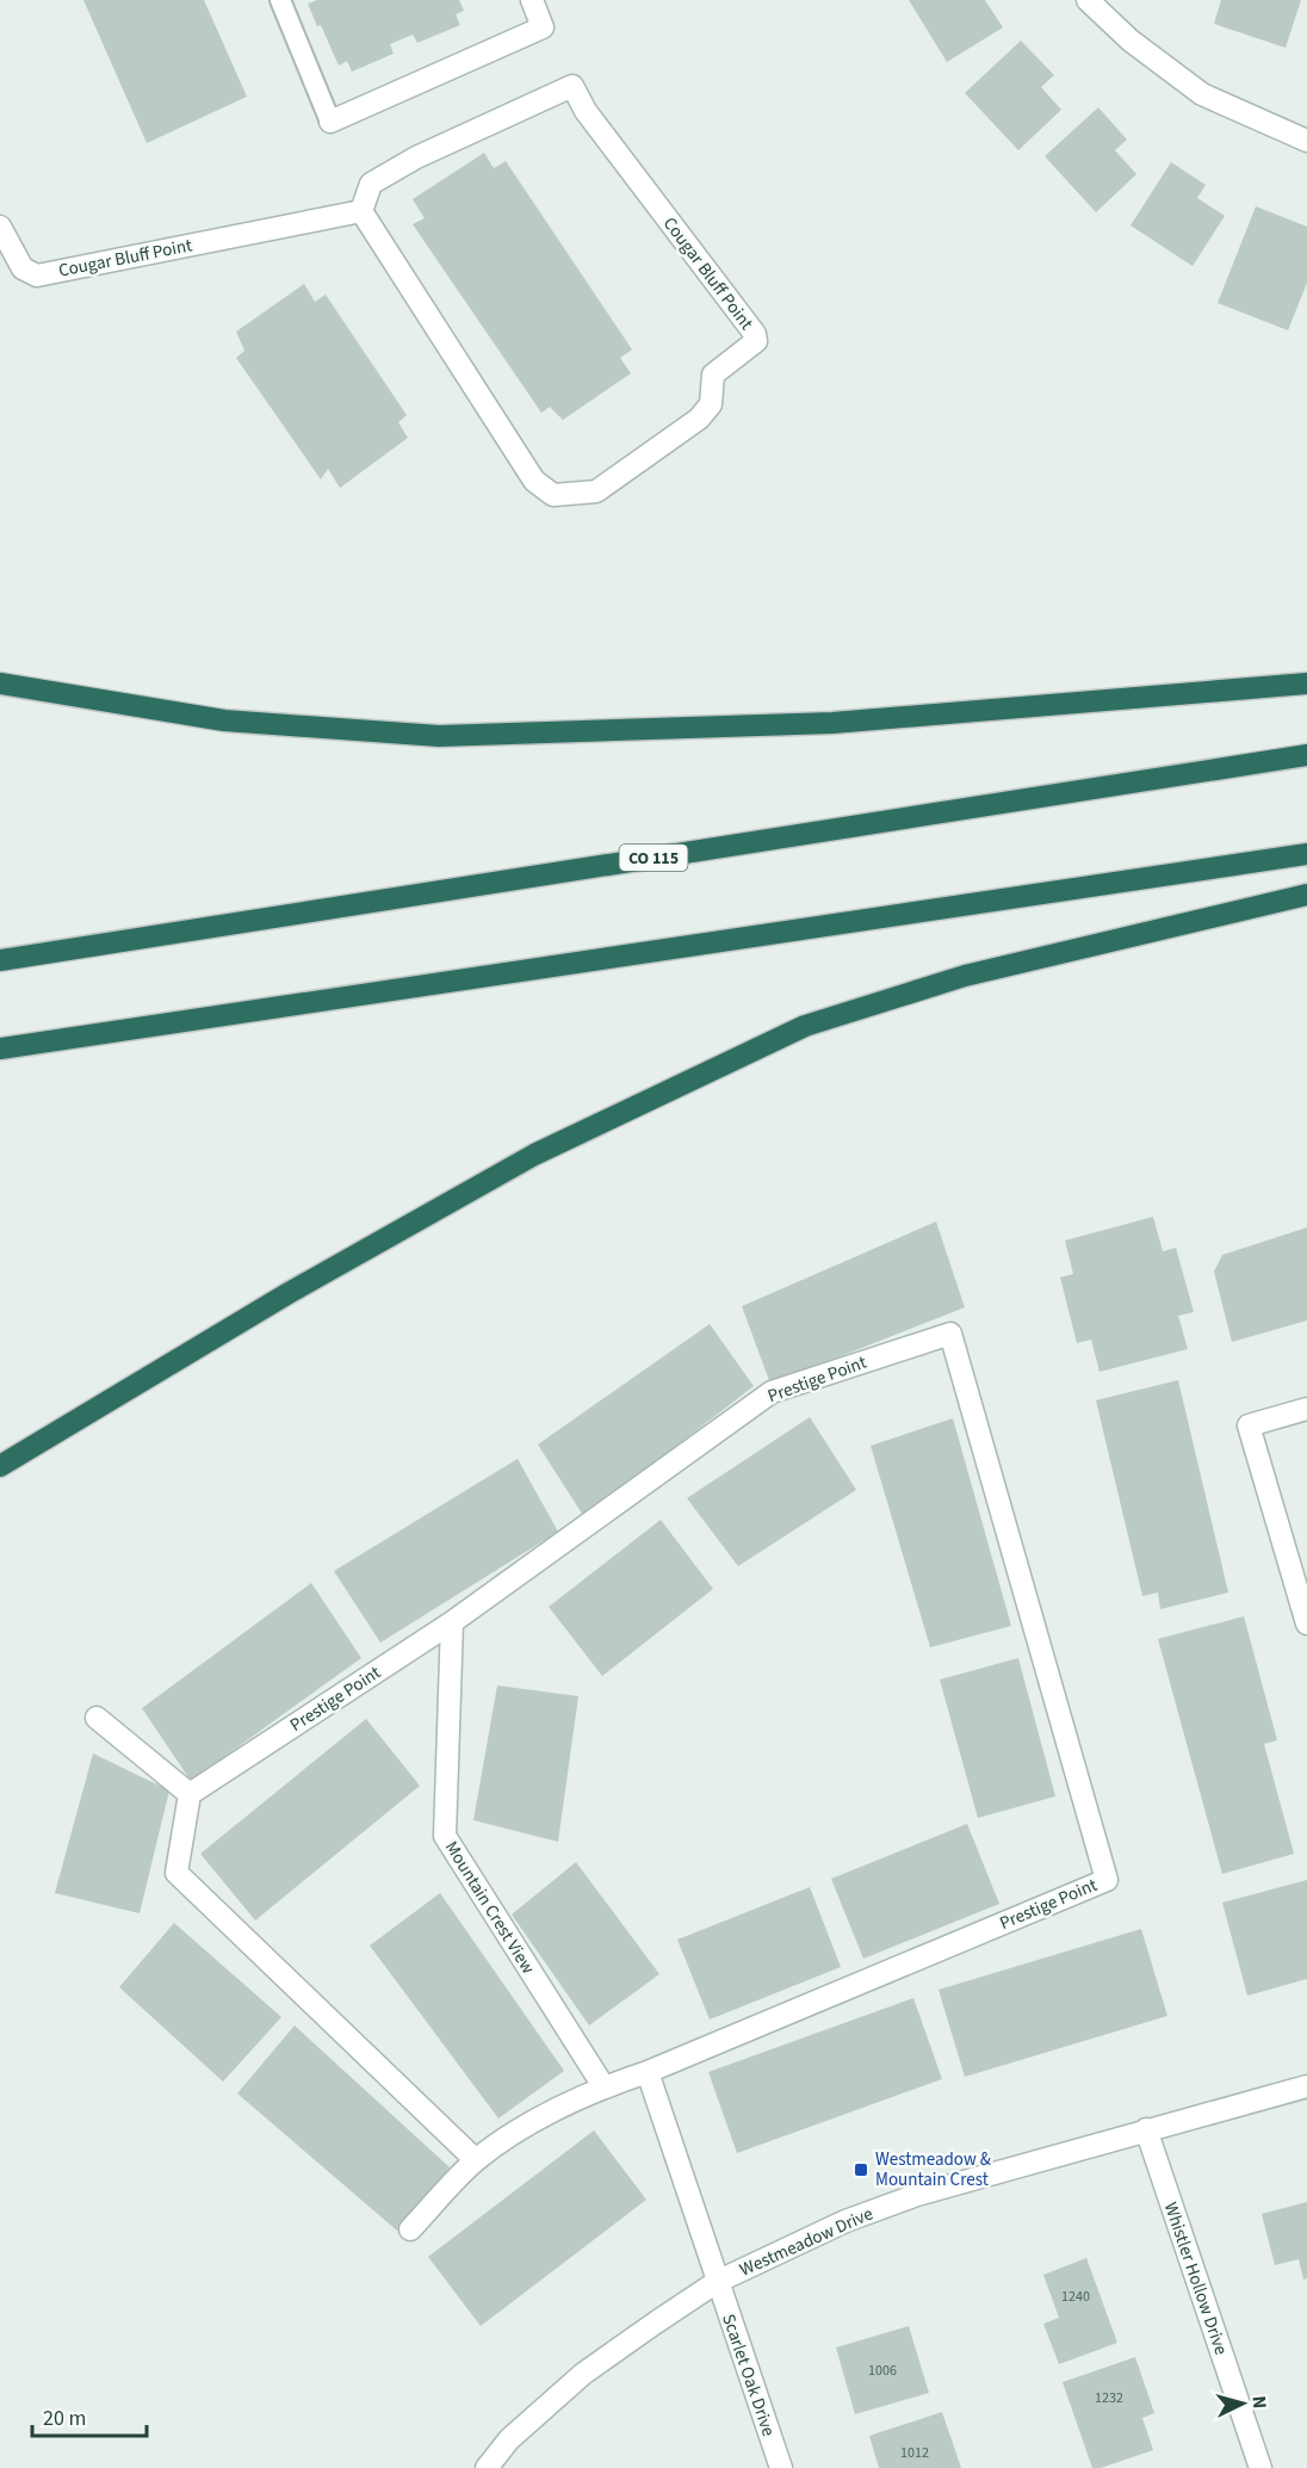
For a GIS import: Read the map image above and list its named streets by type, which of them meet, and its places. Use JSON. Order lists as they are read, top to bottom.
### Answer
{
  "streets": {
    "highway": ["CO 115"],
    "street": [
      "Cougar Bluff Point",
      "Prestige Point",
      "Mountain Crest View",
      "Westmeadow Drive",
      "Whistler Hollow Drive",
      "Scarlet Oak Drive"
    ]
  },
  "crossings": [
    ["Prestige Point", "Mountain Crest View"],
    ["Westmeadow Drive", "Whistler Hollow Drive"],
    ["Westmeadow Drive", "Scarlet Oak Drive"]
  ],
  "places": {
    "transit": ["Westmeadow & Mountain Crest"]
  },
  "house_numbers": [
    "1240",
    "1006",
    "1232",
    "1012"
  ],
  "scale_bar": "20 m",
  "north": "right"
}
